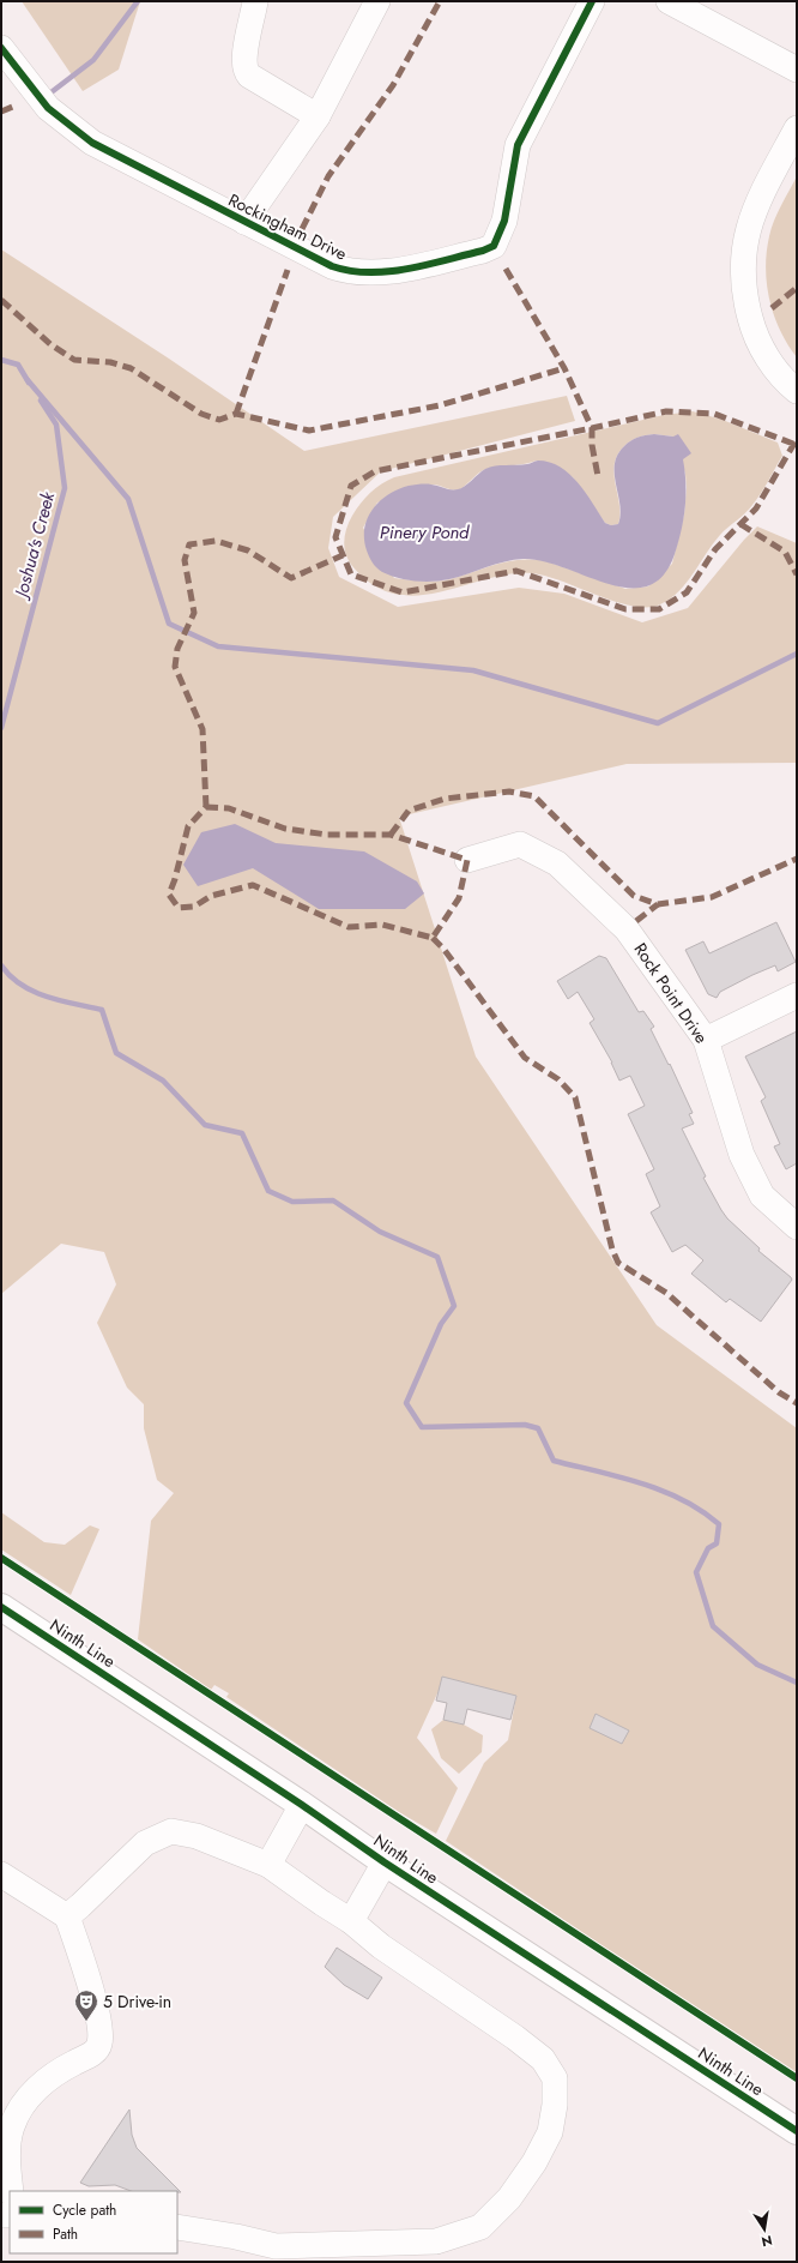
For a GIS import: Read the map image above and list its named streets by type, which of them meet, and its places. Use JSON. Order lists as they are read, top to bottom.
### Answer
{
  "streets": {
    "main road": ["Ninth Line"],
    "street": ["Rockingham Drive", "Rock Point Drive"]
  },
  "water": ["Pinery Pond", "Joshua's Creek"],
  "places": {
    "theatre": ["5 Drive-in"]
  },
  "legend": ["Cycle path", "Path"],
  "north": "bottom"
}
